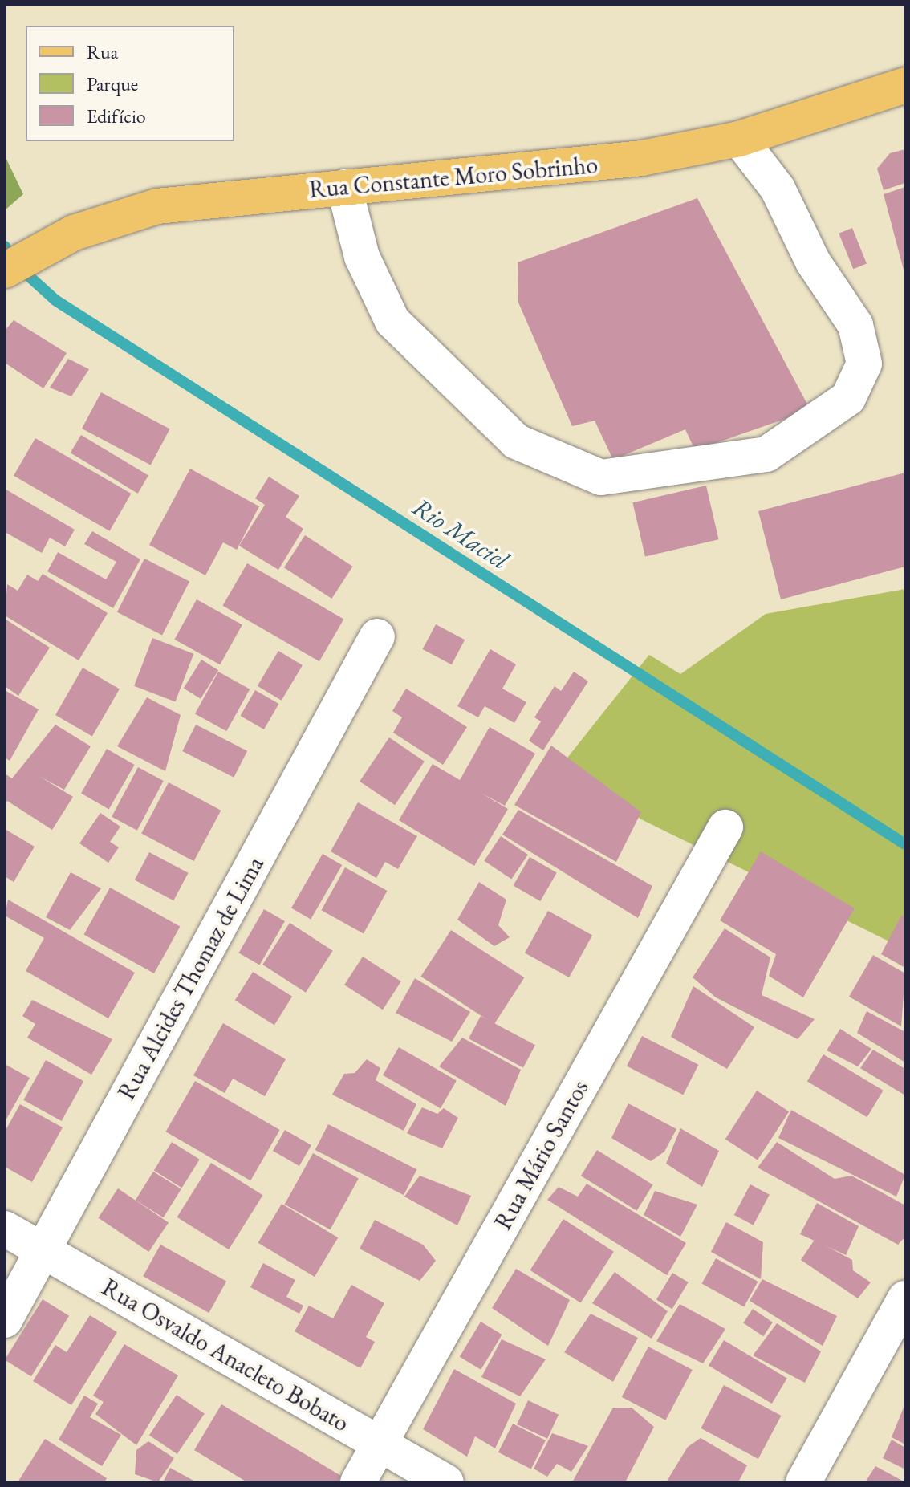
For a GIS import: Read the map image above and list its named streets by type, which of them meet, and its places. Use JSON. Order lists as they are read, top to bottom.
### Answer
{
  "streets": {
    "main road": ["Rua Constante Moro Sobrinho"],
    "street": ["Rua Alcides Thomaz de Lima", "Rua Mário Santos", "Rua Osvaldo Anacleto Bobato"]
  },
  "crossings": [
    ["Rua Alcides Thomaz de Lima", "Rua Osvaldo Anacleto Bobato"],
    ["Rua Mário Santos", "Rua Osvaldo Anacleto Bobato"]
  ],
  "water": ["Rio Maciel"],
  "legend": ["Rua", "Parque", "Edifício"]
}
